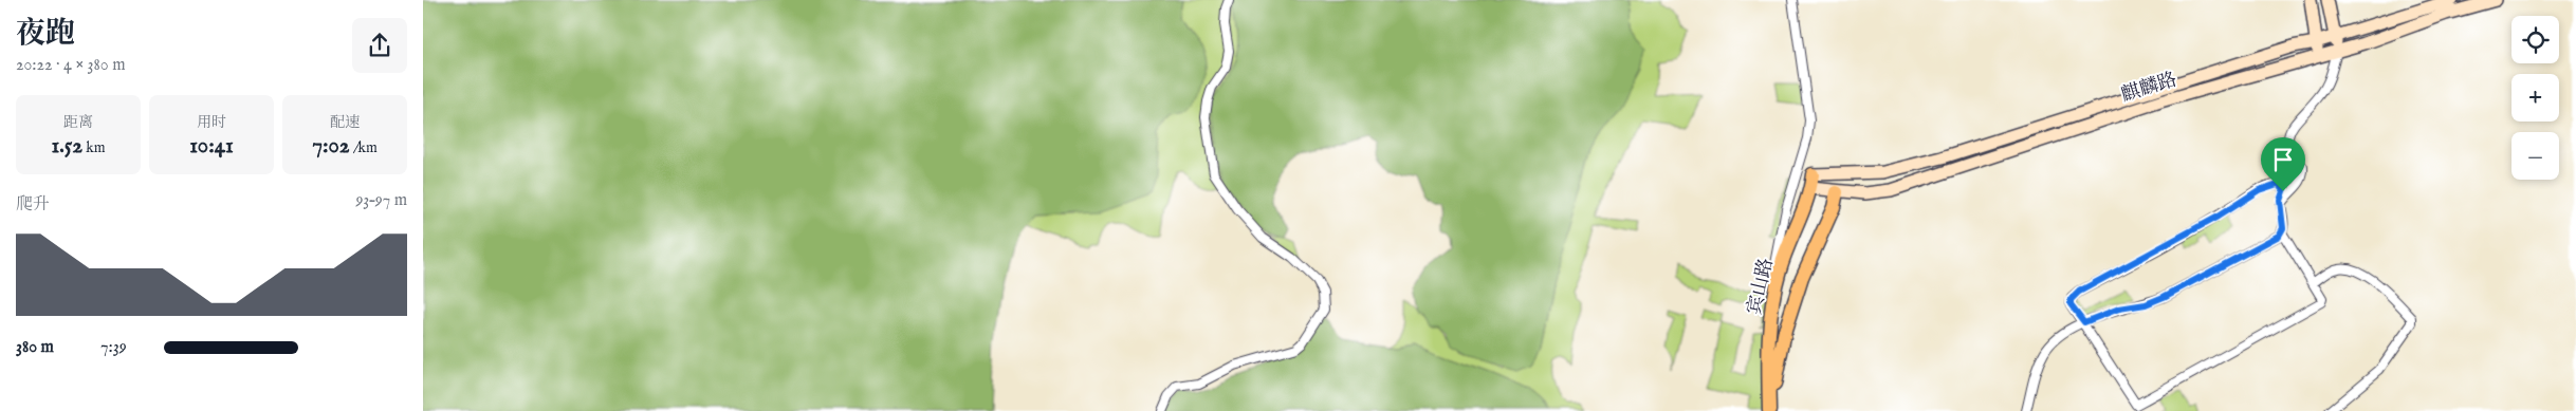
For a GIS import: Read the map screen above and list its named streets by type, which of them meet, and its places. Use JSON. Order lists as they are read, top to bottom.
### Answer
{
  "streets": {
    "main road": ["麒麟路", "宾山路"]
  },
  "crossings": [
    ["麒麟路", "宾山路"]
  ],
  "page": {
    "heading": ["夜跑", "20:22 · 4 × 380 m"],
    "map_buttons": ["+", "−"],
    "stats": [
      ["距离", "1.52 km"],
      ["用时", "10:41"],
      ["配速", "7:02 /km"]
    ],
    "chart": ["爬升", "93–97 m"],
    "list": [
      {
        "name": "380 m",
        "note": "7:39"
      }
    ]
  }
}
